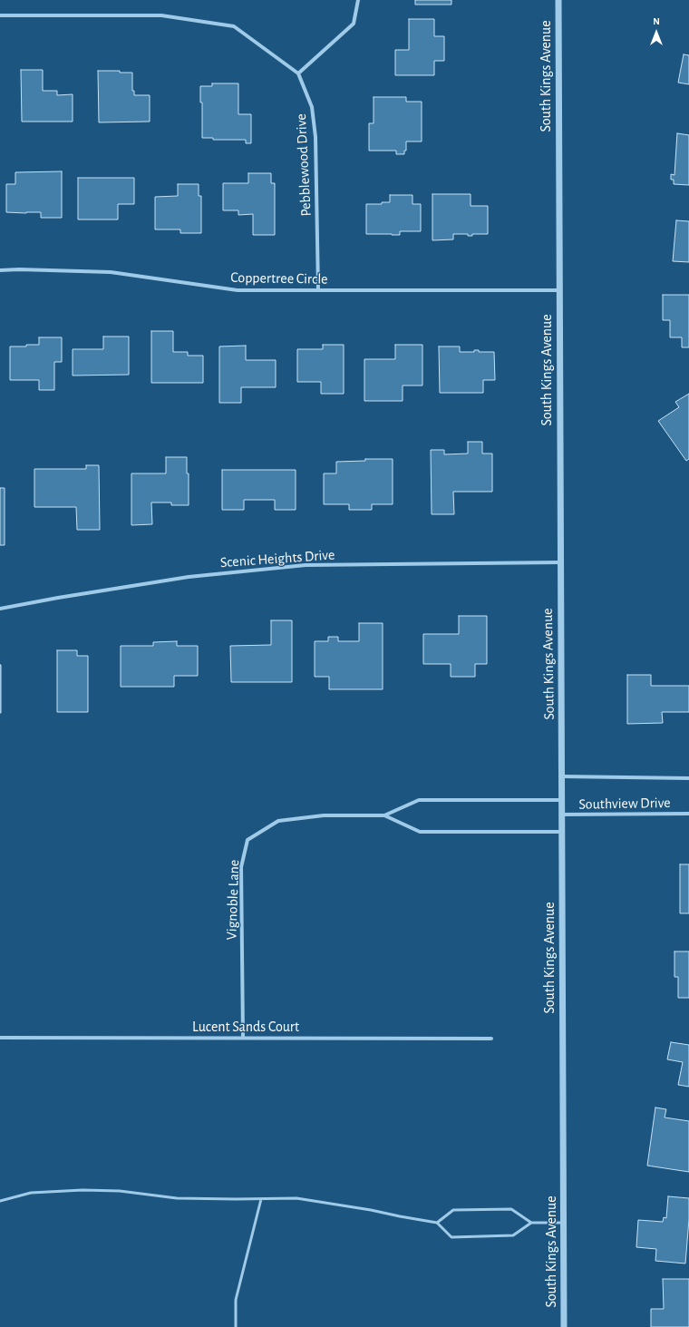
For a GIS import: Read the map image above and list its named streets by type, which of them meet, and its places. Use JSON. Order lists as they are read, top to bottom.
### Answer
{
  "streets": {
    "street": [
      "South Kings Avenue",
      "Pebblewood Drive",
      "Coppertree Circle",
      "Scenic Heights Drive",
      "Southview Drive",
      "Vignoble Lane",
      "Lucent Sands Court"
    ]
  },
  "crossings": [
    ["South Kings Avenue", "Coppertree Circle"],
    ["South Kings Avenue", "Scenic Heights Drive"],
    ["South Kings Avenue", "Southview Drive"],
    ["South Kings Avenue", "Vignoble Lane"],
    ["Pebblewood Drive", "Coppertree Circle"],
    ["Vignoble Lane", "Lucent Sands Court"]
  ],
  "north": "top"
}
